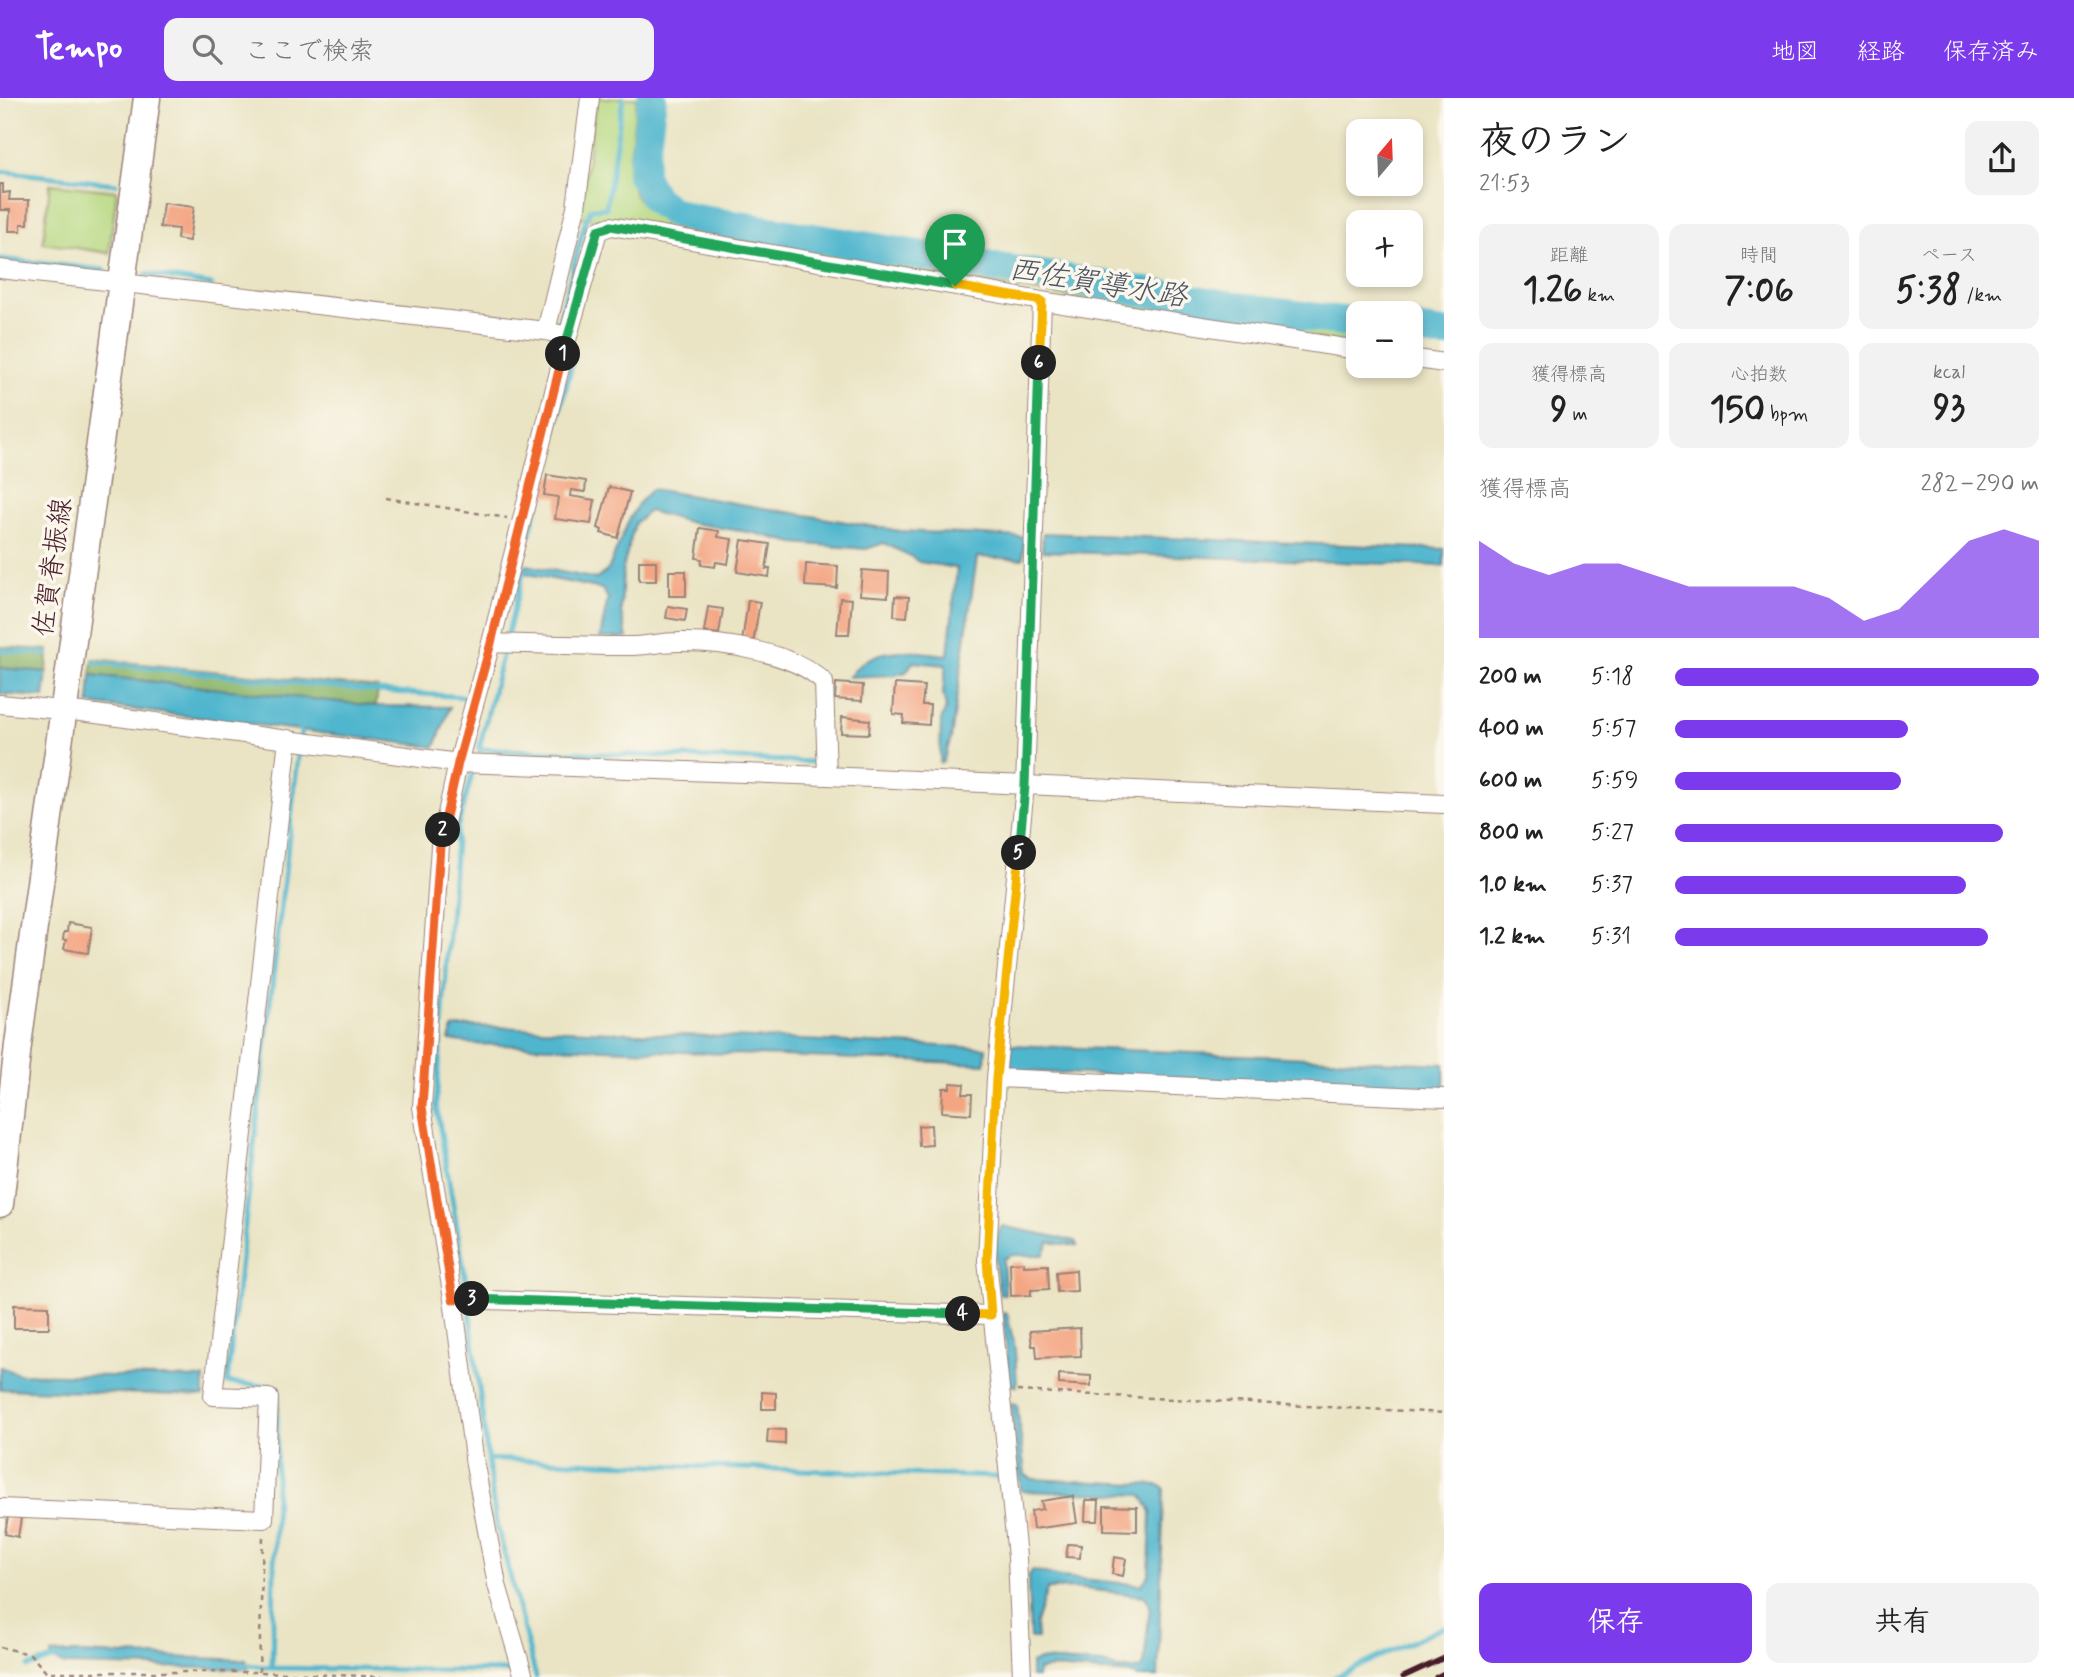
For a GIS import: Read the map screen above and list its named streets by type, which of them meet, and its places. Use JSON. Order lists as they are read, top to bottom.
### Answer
{
  "streets": {
    "main road": ["佐賀脊振線"]
  },
  "water": ["西佐賀導水路"],
  "north": "top",
  "page": {
    "header": "Tempo",
    "search": "ここで検索",
    "nav": ["地図", "経路", "保存済み"],
    "heading": ["夜のラン", "21:53"],
    "map_buttons": ["+", "−"],
    "stats": [
      ["距離", "1.26 km"],
      ["時間", "7:06"],
      ["ペース", "5:38 /km"],
      ["獲得標高", "9 m"],
      ["心拍数", "150 bpm"],
      ["kcal", "93"]
    ],
    "pins": [
      "1",
      "6",
      "2",
      "5",
      "3",
      "4"
    ],
    "chart": ["獲得標高", "282–290 m"],
    "list": [
      {
        "name": "200 m",
        "note": "5:18"
      },
      {
        "name": "400 m",
        "note": "5:57"
      },
      {
        "name": "600 m",
        "note": "5:59"
      },
      {
        "name": "800 m",
        "note": "5:27"
      },
      {
        "name": "1.0 km",
        "note": "5:37"
      },
      {
        "name": "1.2 km",
        "note": "5:31"
      }
    ],
    "buttons": ["保存", "共有"]
  }
}
